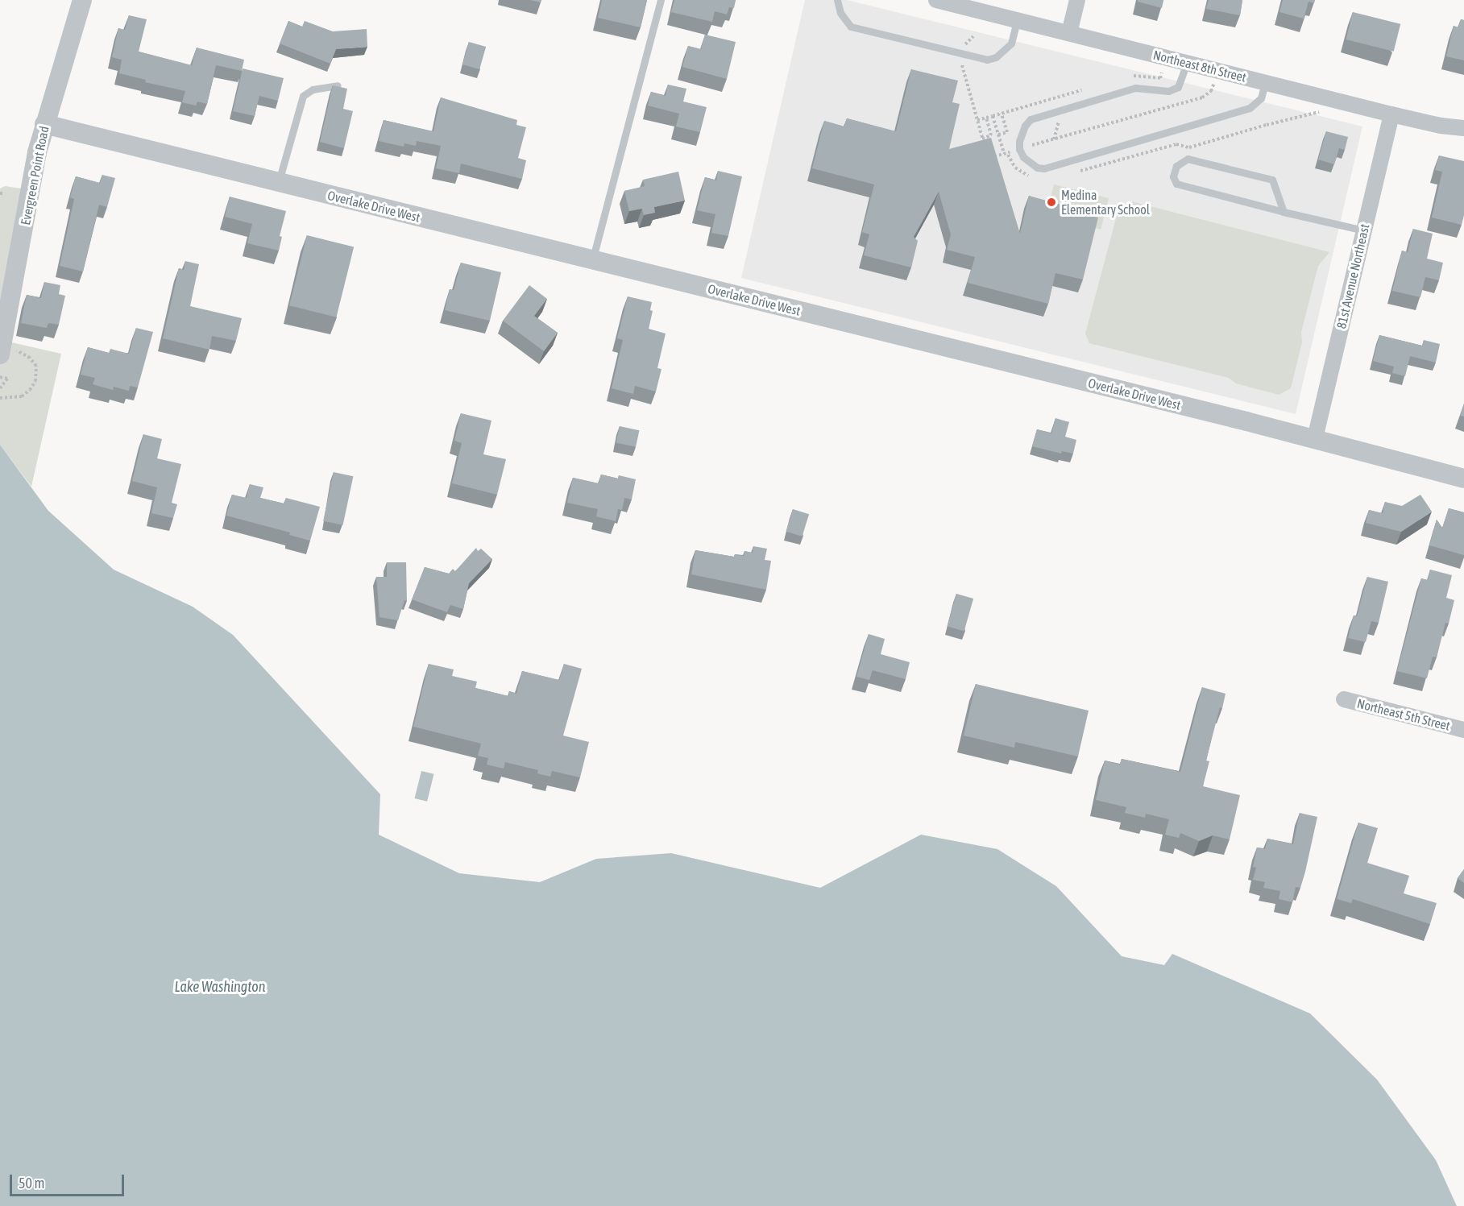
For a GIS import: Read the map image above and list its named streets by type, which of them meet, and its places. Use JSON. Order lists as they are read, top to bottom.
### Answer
{
  "streets": {
    "street": [
      "Northeast 8th Street",
      "Evergreen Point Road",
      "Overlake Drive West",
      "81st Avenue Northeast",
      "Northeast 5th Street"
    ]
  },
  "crossings": [
    ["Northeast 8th Street", "81st Avenue Northeast"],
    ["Evergreen Point Road", "Overlake Drive West"],
    ["Overlake Drive West", "81st Avenue Northeast"]
  ],
  "water": ["Lake Washington"],
  "places": ["Medina Elementary School"],
  "scale_bar": "50 m"
}
